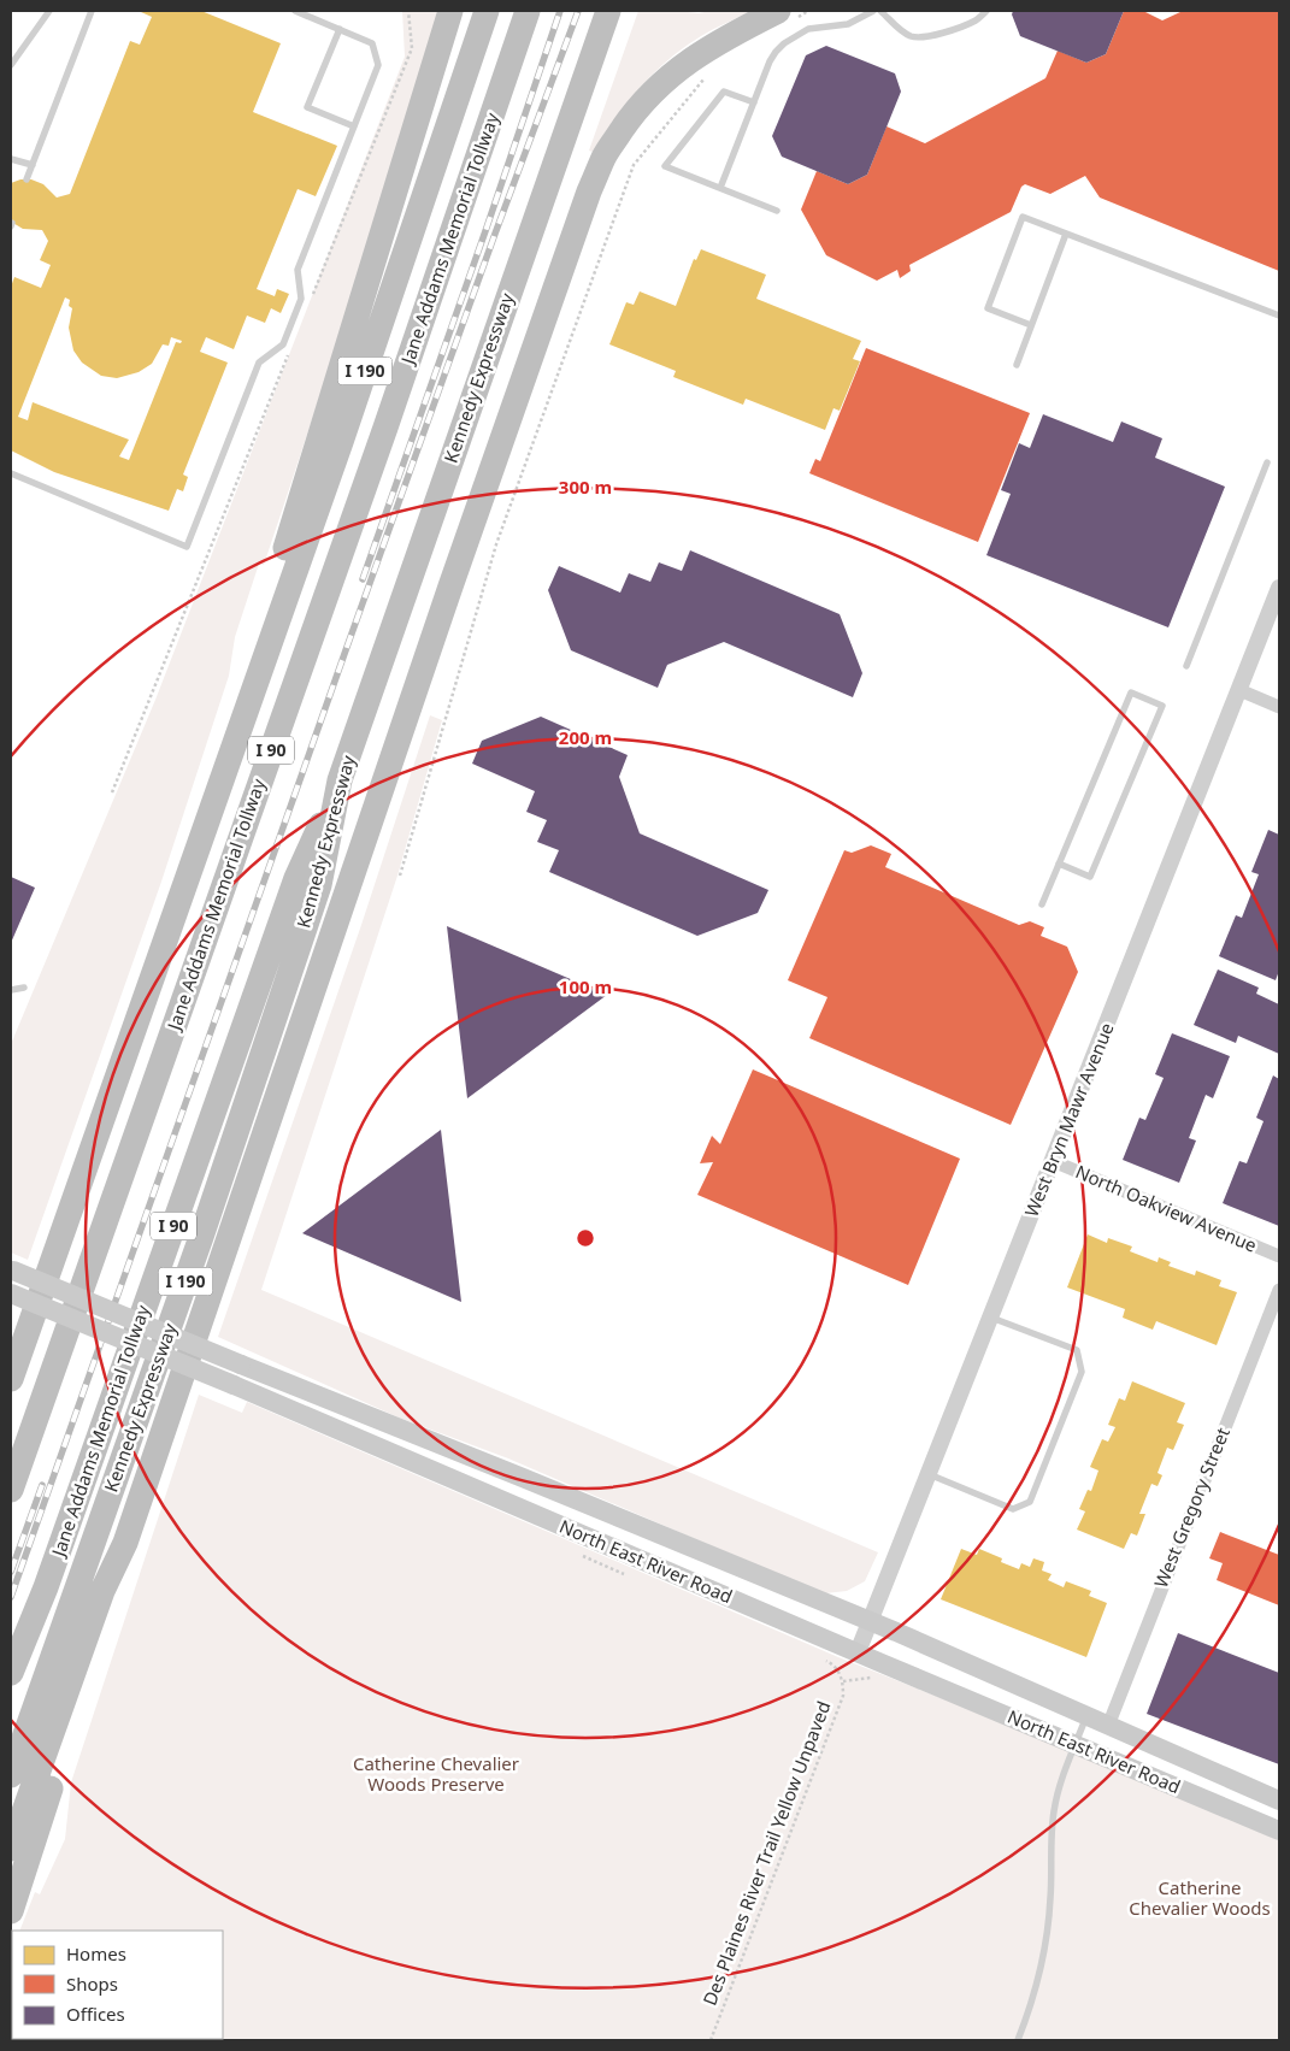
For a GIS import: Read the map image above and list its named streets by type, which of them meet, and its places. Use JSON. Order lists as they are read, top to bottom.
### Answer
{
  "streets": {
    "highway": [
      "Jane Addams Memorial Tollway",
      "I 190",
      "Kennedy Expressway",
      "I 90"
    ],
    "main road": ["North East River Road"],
    "street": ["West Bryn Mawr Avenue", "North Oakview Avenue", "West Gregory Street"],
    "path": ["Des Plaines River Trail Yellow Unpaved"]
  },
  "crossings": [
    ["Jane Addams Memorial Tollway", "Kennedy Expressway"],
    ["West Bryn Mawr Avenue", "North Oakview Avenue"],
    ["West Bryn Mawr Avenue", "North East River Road"],
    ["West Gregory Street", "North East River Road"]
  ],
  "parks": ["Catherine Chevalier Woods Preserve", "Catherine Chevalier Woods"],
  "legend": ["Homes", "Shops", "Offices"],
  "rings": ["300 m", "200 m", "100 m"]
}
